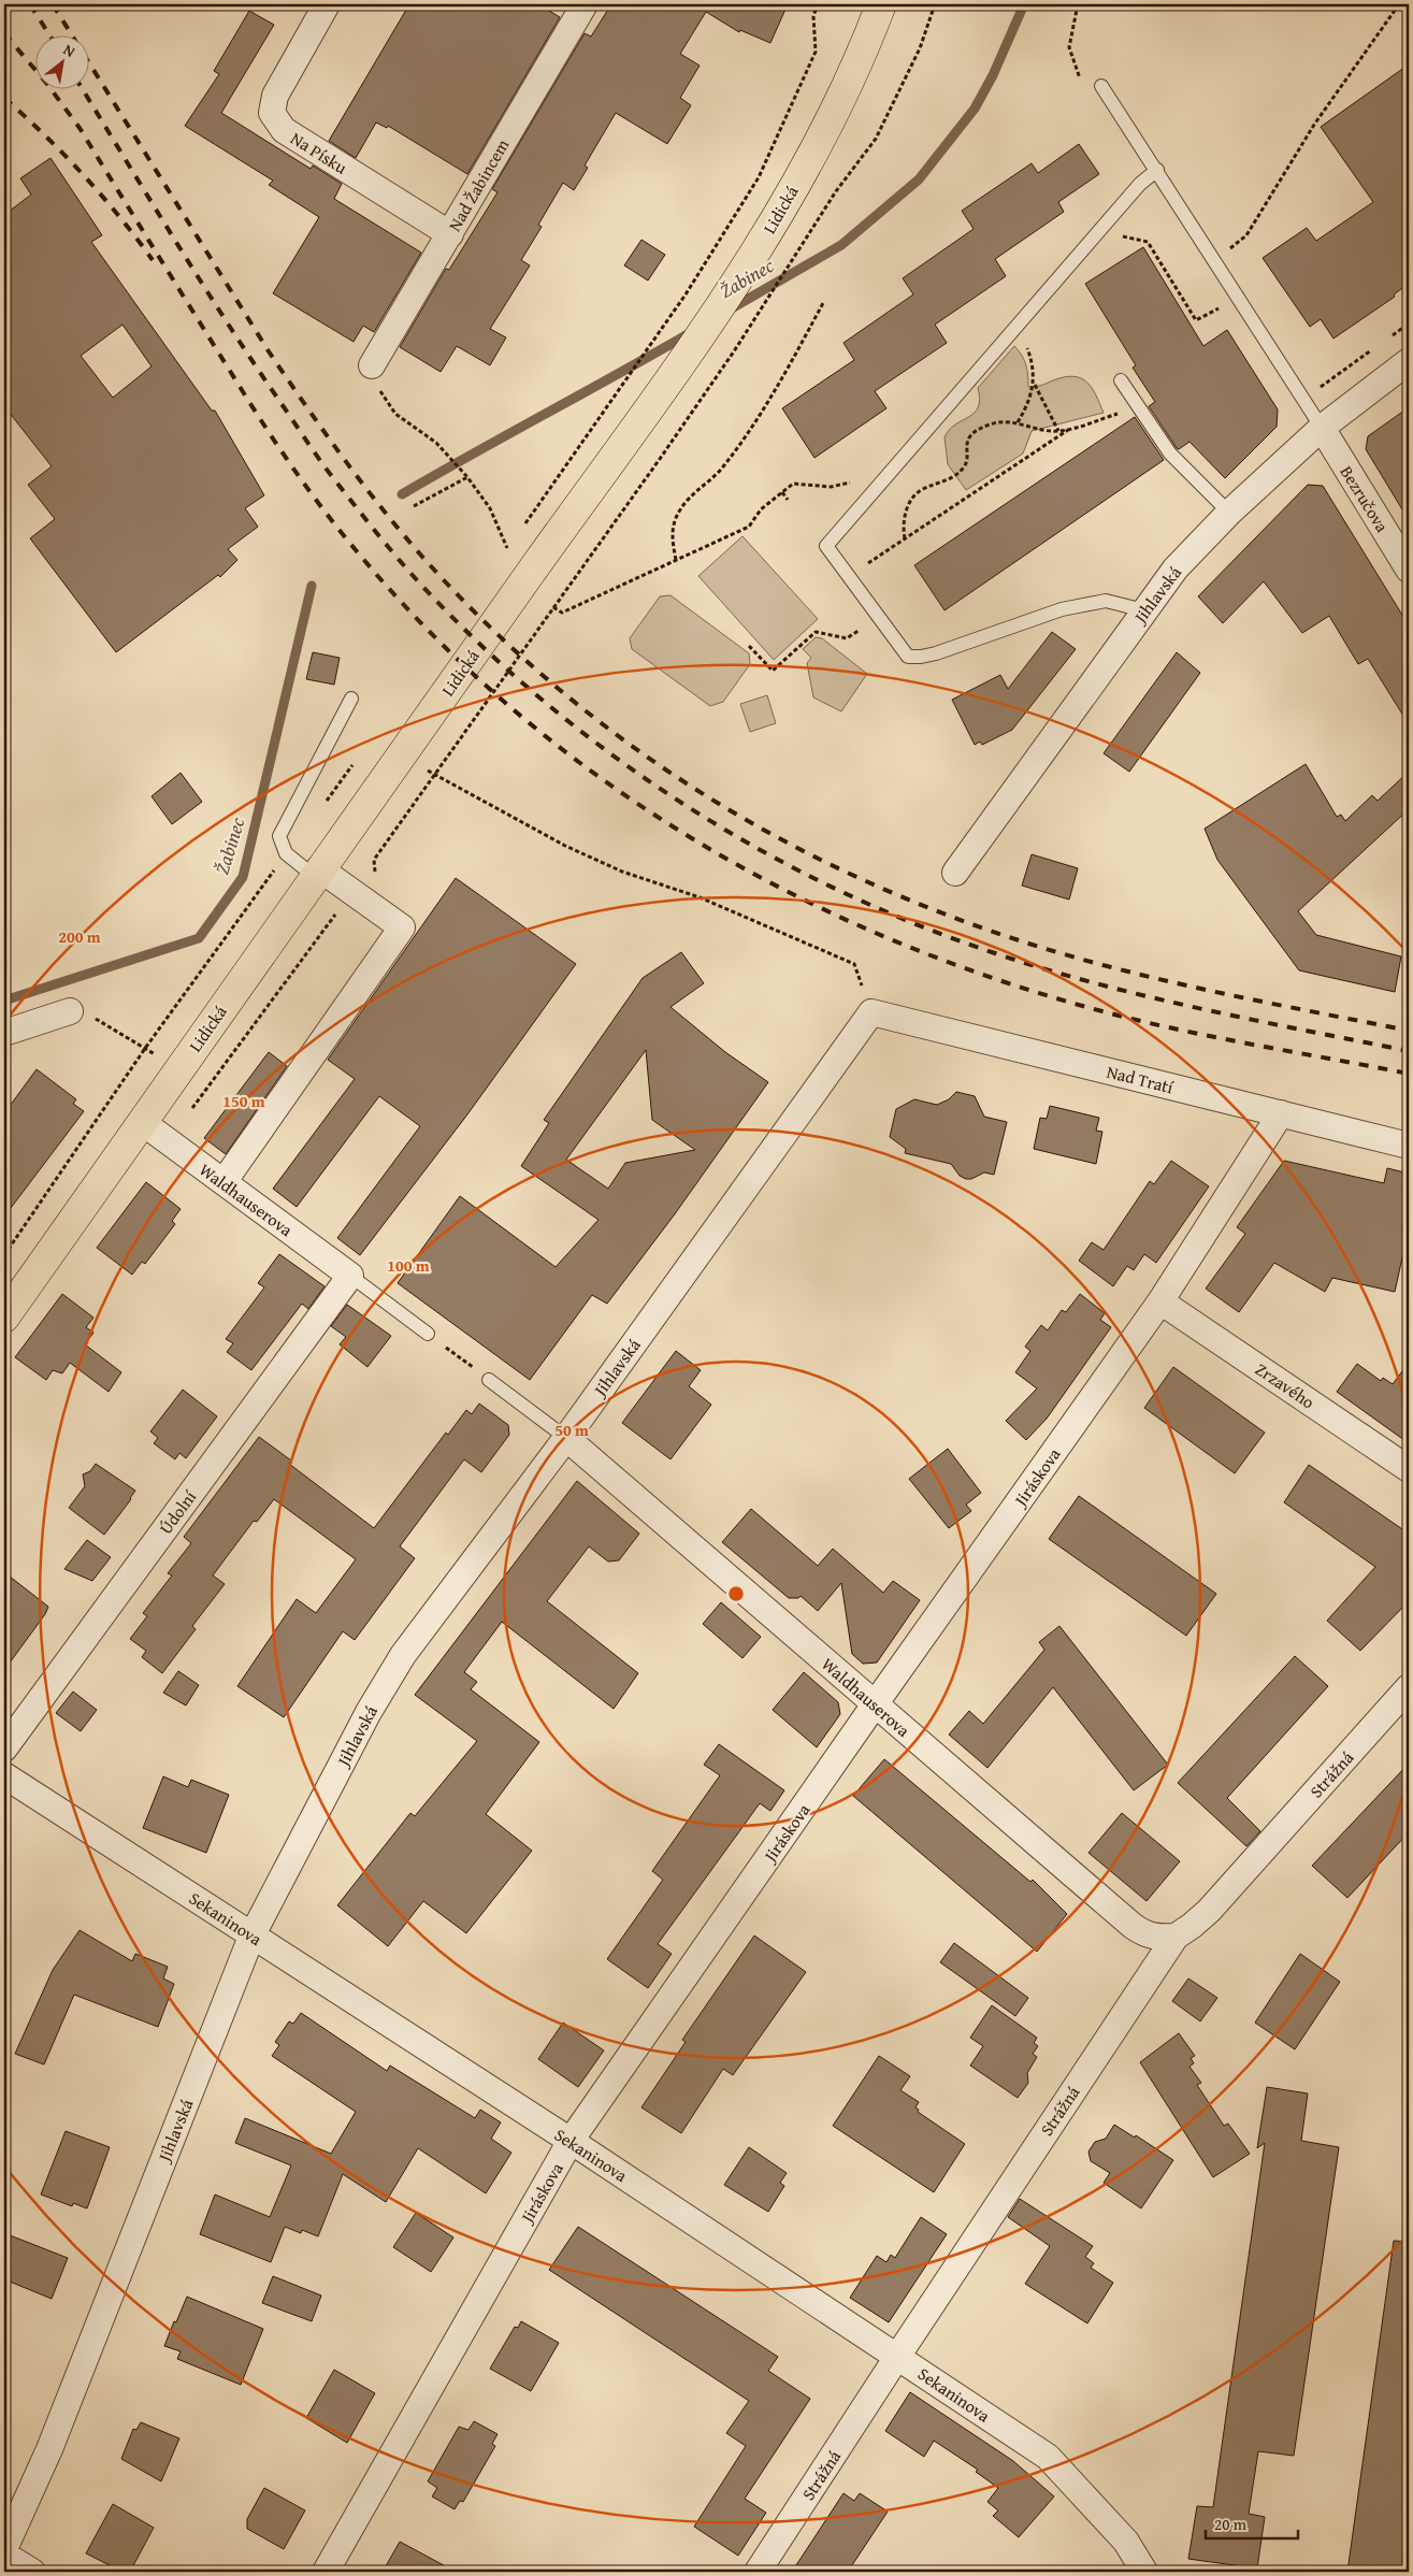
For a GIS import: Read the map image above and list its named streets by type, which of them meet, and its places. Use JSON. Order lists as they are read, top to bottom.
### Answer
{
  "streets": {
    "main road": ["Lidická"],
    "street": [
      "Na Písku",
      "Nad Žabincem",
      "Bezručova",
      "Jihlavská",
      "Nad Tratí",
      "Waldhauserova",
      "Zrzavého",
      "Jiráskova",
      "Údolní",
      "Strážná",
      "Sekaninova"
    ]
  },
  "crossings": [
    ["Na Písku", "Nad Žabincem"],
    ["Lidická", "Waldhauserova"],
    ["Bezručova", "Jihlavská"],
    ["Jihlavská", "Nad Tratí"],
    ["Jihlavská", "Waldhauserova"],
    ["Jihlavská", "Sekaninova"],
    ["Nad Tratí", "Jiráskova"],
    ["Waldhauserova", "Jiráskova"],
    ["Waldhauserova", "Údolní"],
    ["Waldhauserova", "Strážná"],
    ["Zrzavého", "Jiráskova"],
    ["Jiráskova", "Sekaninova"],
    ["Strážná", "Sekaninova"]
  ],
  "water": ["Žabinec"],
  "scale_bar": "20 m",
  "north": "top right",
  "rings": [
    "200 m",
    "150 m",
    "100 m",
    "50 m"
  ]
}
